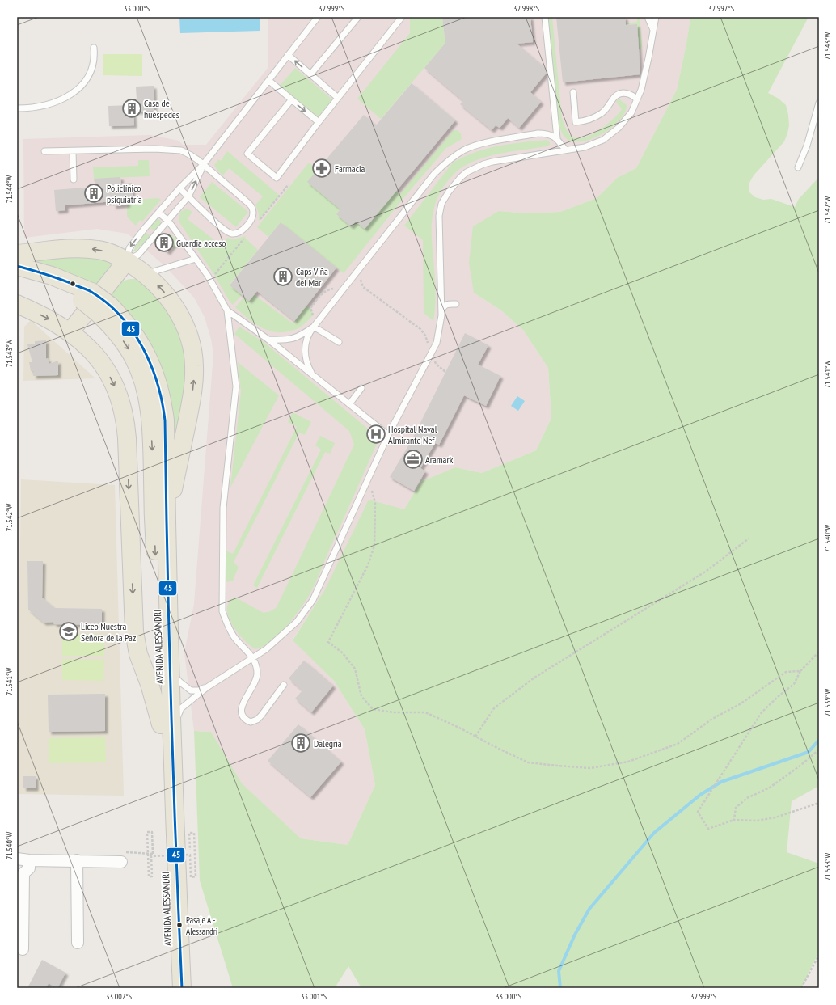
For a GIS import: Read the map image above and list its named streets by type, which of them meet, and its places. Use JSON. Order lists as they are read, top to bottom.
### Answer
{
  "streets": {
    "main road": ["AVENIDA ALESSANDRI"]
  },
  "places": {
    "building": [
      "Casa de huéspedes",
      "Policlínico psiquiatría",
      "Guardia acceso",
      "Caps Viña del Mar",
      "Dalegría"
    ],
    "pharmacy": ["Farmacia"],
    "hospital": ["Hospital Naval Almirante Nef"],
    "office": ["Aramark"],
    "school or university": ["Liceo Nuestra Señora de la Paz"],
    "other": ["Pasaje A - Alessandri"]
  },
  "lines": ["transit line 45"],
  "coordinates": [
    "33.000°S",
    "32.999°S",
    "32.998°S",
    "32.997°S",
    "71.543°W",
    "71.544°W",
    "71.542°W",
    "71.541°W",
    "71.540°W",
    "71.539°W",
    "71.538°W",
    "33.002°S",
    "33.001°S"
  ]
}
